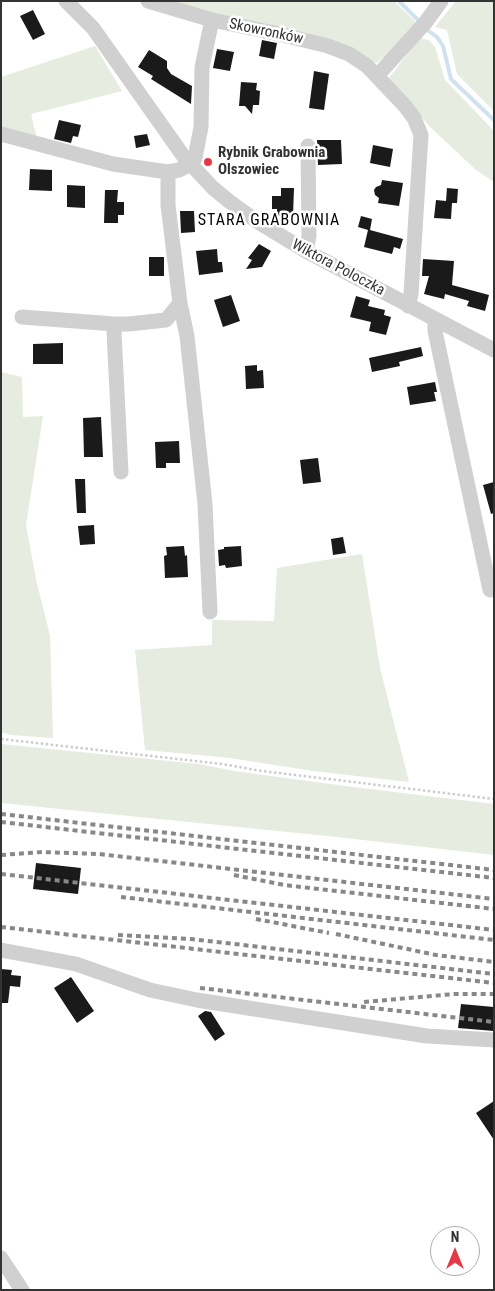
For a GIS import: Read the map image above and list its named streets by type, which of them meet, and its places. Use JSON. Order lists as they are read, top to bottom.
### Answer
{
  "streets": {
    "street": ["Skowronków", "Wiktora Poloczka"]
  },
  "crossings": [
    ["Skowronków", "Wiktora Poloczka"]
  ],
  "districts": ["STARA GRABOWNIA"],
  "places": ["Rybnik Grabownia Olszowiec"],
  "north": "top"
}
